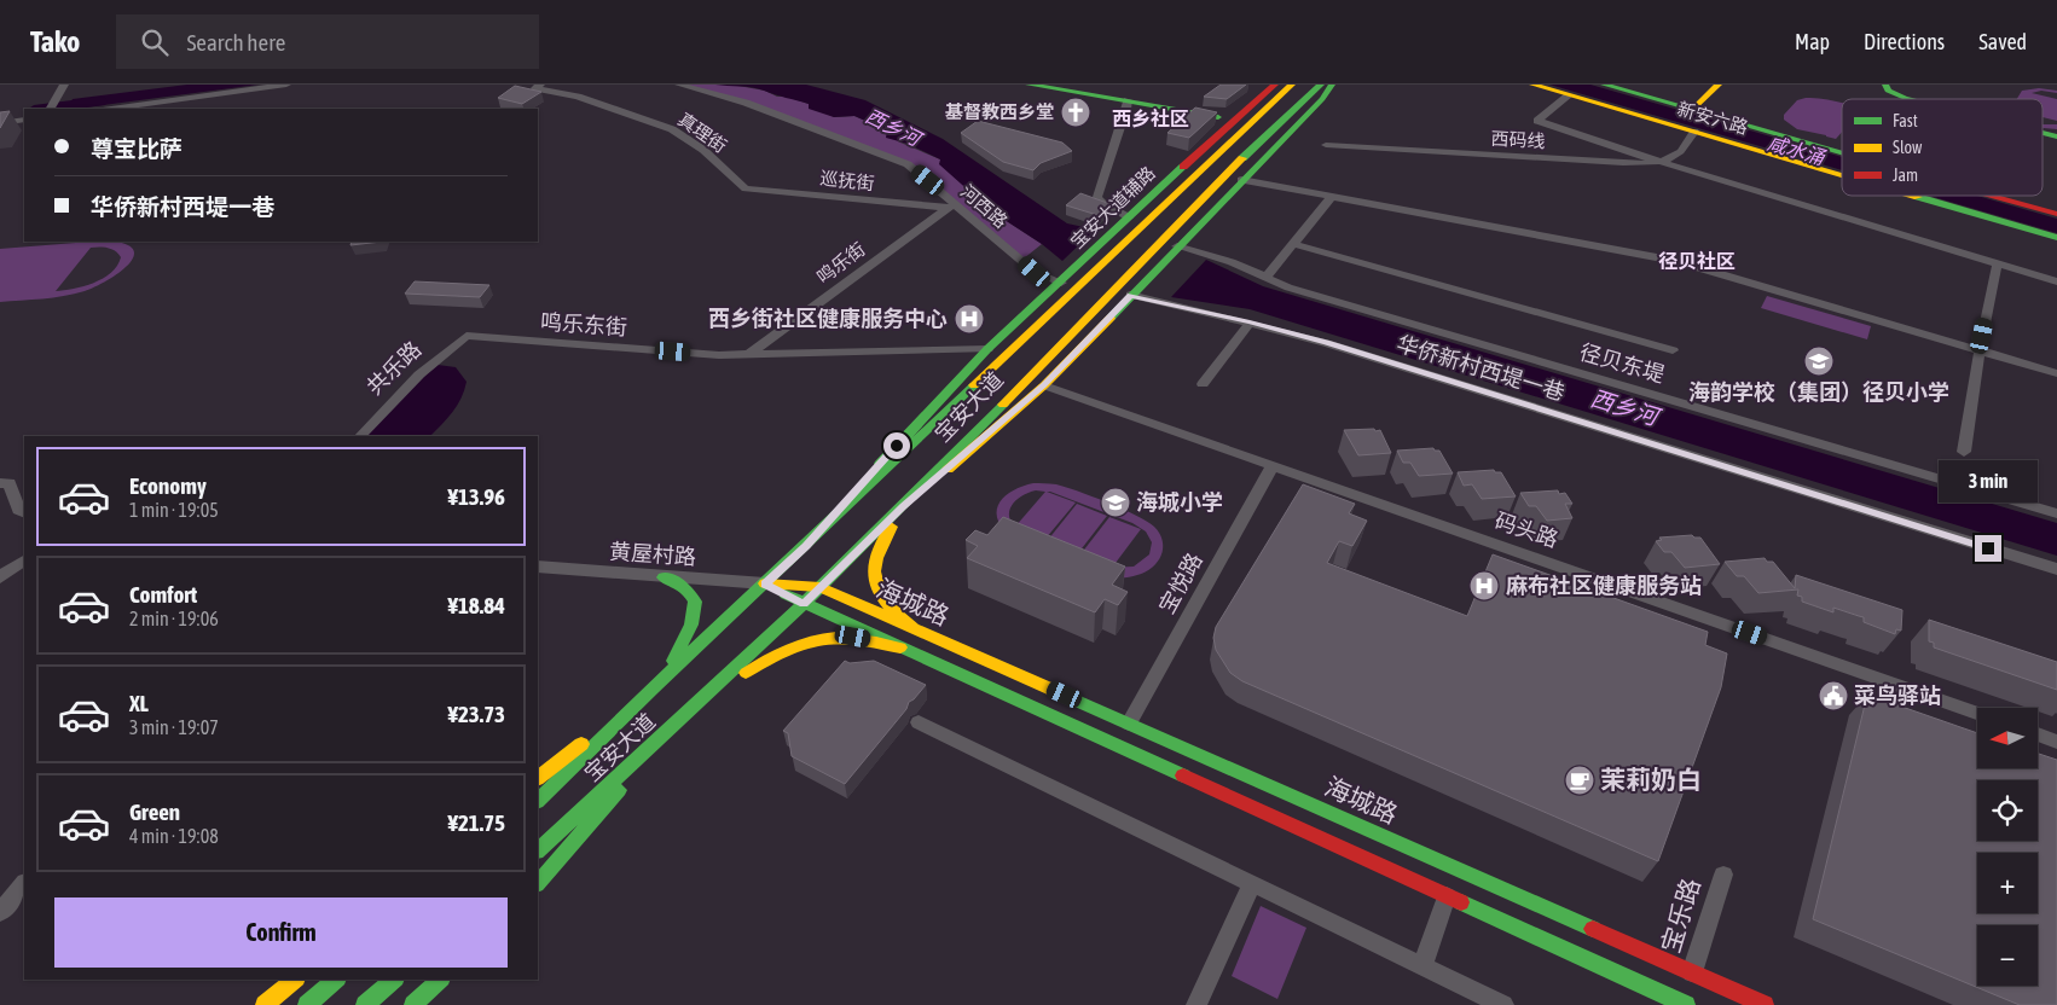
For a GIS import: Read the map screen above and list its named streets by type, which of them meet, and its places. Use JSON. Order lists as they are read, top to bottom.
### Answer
{
  "streets": {
    "main road": [
      "新安六路",
      "宝安大道辅路",
      "宝安大道",
      "海城路"
    ],
    "street": [
      "真理街",
      "西码线",
      "巡抚街",
      "河西路",
      "鸣乐街",
      "鸣乐东街",
      "径贝东堤",
      "共乐路",
      "华侨新村西堤一巷",
      "码头路",
      "黄屋村路",
      "宝悦路",
      "宝乐路"
    ]
  },
  "crossings": [
    ["真理街", "巡抚街"],
    ["巡抚街", "鸣乐街"],
    ["河西路", "宝安大道辅路"],
    ["河西路", "鸣乐街"],
    ["宝安大道辅路", "鸣乐东街"],
    ["宝安大道辅路", "宝安大道"],
    ["鸣乐街", "鸣乐东街"],
    ["鸣乐东街", "共乐路"],
    ["宝安大道", "黄屋村路"],
    ["宝安大道", "海城路"],
    ["码头路", "宝悦路"],
    ["黄屋村路", "海城路"],
    ["宝悦路", "海城路"],
    ["海城路", "宝乐路"]
  ],
  "districts": ["西乡社区", "径贝社区"],
  "water": ["西乡河", "咸水涌"],
  "places": {
    "church": ["基督教西乡堂"],
    "hospital": ["西乡街社区健康服务中心", "麻布社区健康服务站"],
    "school or university": ["海韵学校（集团）径贝小学", "海城小学"],
    "public building": ["菜鸟驿站"],
    "cafe": ["茉莉奶白"]
  },
  "legend": ["Fast", "Slow", "Jam"],
  "north": "left",
  "page": {
    "header": "Tako",
    "search": "Search here",
    "nav": ["Map", "Directions", "Saved"],
    "banner": ["尊宝比萨", "华侨新村西堤一巷"],
    "list": [
      {
        "name": "Economy",
        "note": "1 min · 19:05",
        "value": "¥13.96"
      },
      {
        "name": "Comfort",
        "note": "2 min · 19:06",
        "value": "¥18.84"
      },
      {
        "name": "XL",
        "note": "3 min · 19:07",
        "value": "¥23.73"
      },
      {
        "name": "Green",
        "note": "4 min · 19:08",
        "value": "¥21.75"
      }
    ],
    "bubble": "3 min",
    "map_buttons": ["+", "−"],
    "buttons": "Confirm"
  }
}
